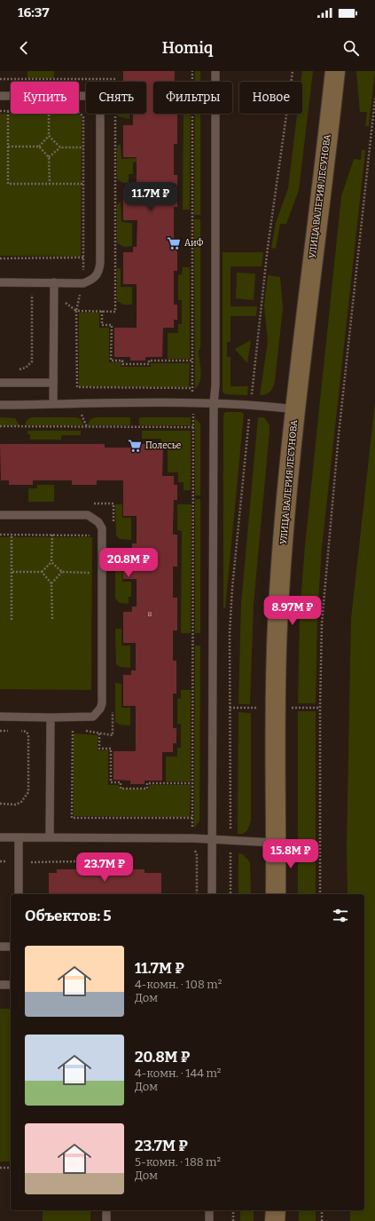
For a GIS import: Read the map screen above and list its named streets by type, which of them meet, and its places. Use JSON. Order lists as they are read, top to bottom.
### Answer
{
  "streets": {
    "main road": ["УЛИЦА ВАЛЕРИЯ ЛЕСУНОВА"]
  },
  "places": {
    "supermarket": ["АиФ", "Полесье"]
  },
  "house_numbers": ["8"],
  "page": {
    "status": "16:37",
    "header": "Homiq",
    "chip": [
      "Купить",
      "Снять",
      "Фильтры",
      "Новое"
    ],
    "price": [
      "11.7M ₽",
      "20.8M ₽",
      "8.97M ₽",
      "15.8M ₽",
      "23.7M ₽"
    ],
    "heading": "Объектов: 5",
    "list": [
      {
        "name": "11.7M ₽",
        "note": "4-комн. · 108 m² · Дом"
      },
      {
        "name": "20.8M ₽",
        "note": "4-комн. · 144 m² · Дом"
      },
      {
        "name": "23.7M ₽",
        "note": "5-комн. · 188 m² · Дом"
      }
    ]
  }
}
